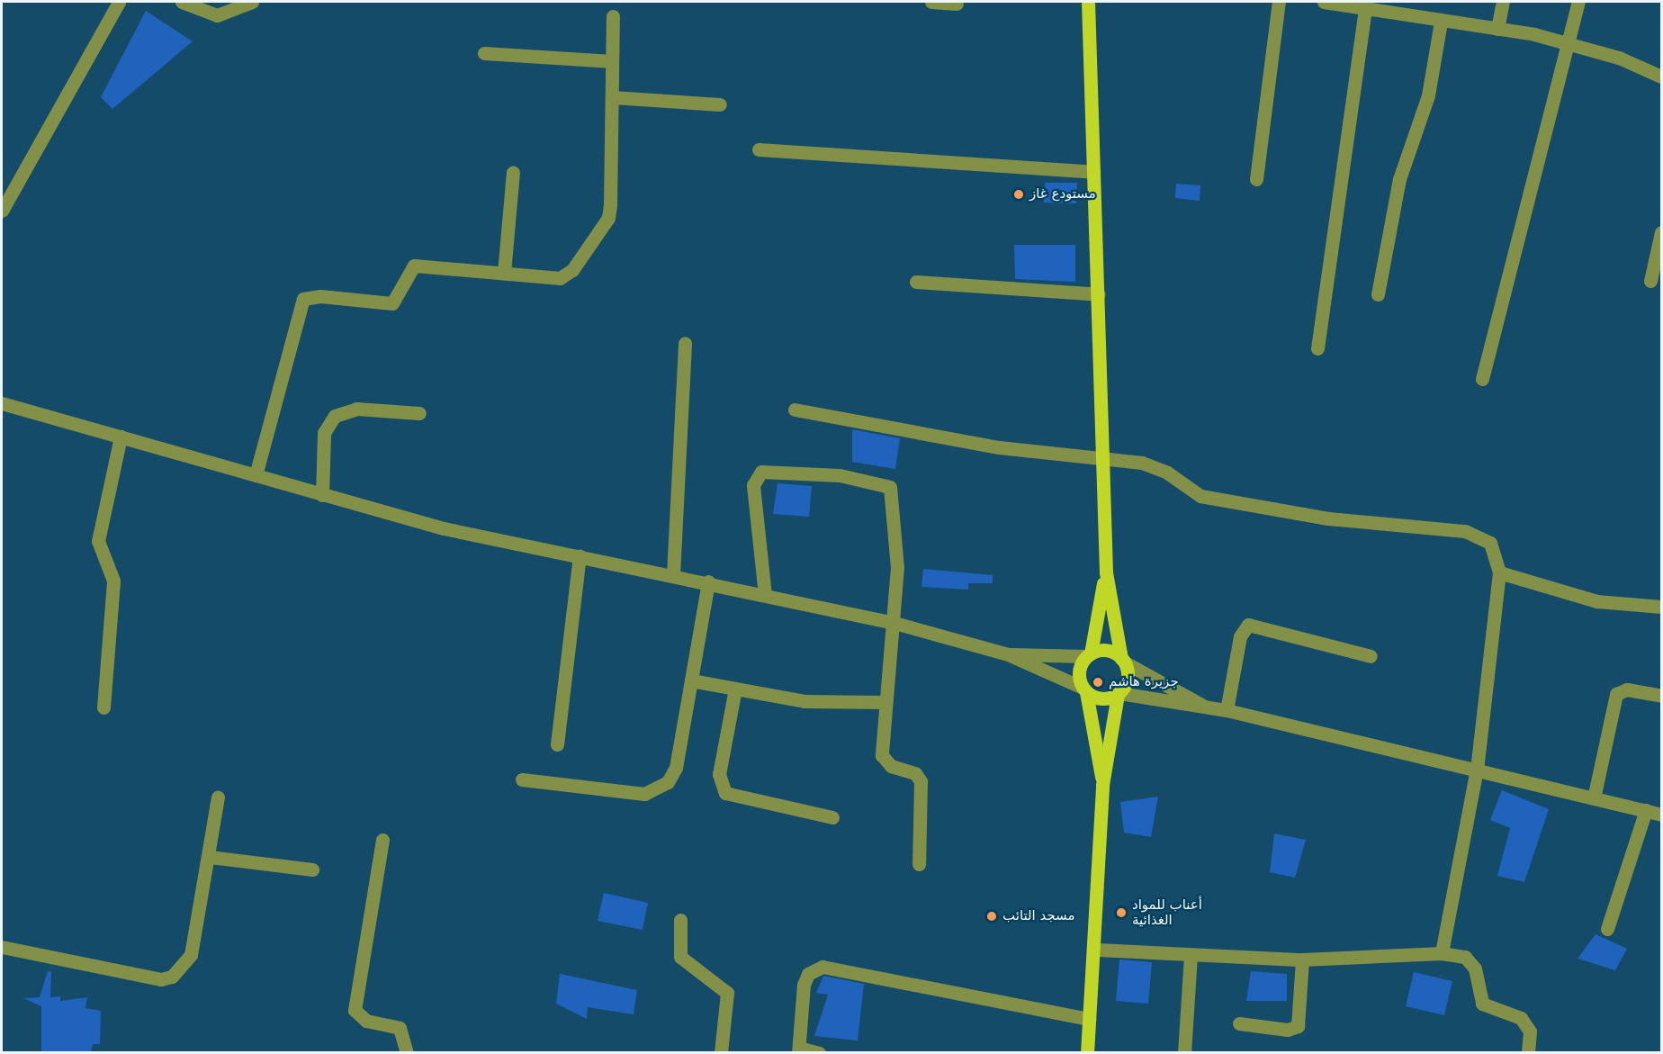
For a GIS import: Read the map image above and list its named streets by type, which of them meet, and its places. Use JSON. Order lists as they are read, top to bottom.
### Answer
{
  "places": [
    "مستودع غاز",
    "جزيرة هاشم",
    "أعناب للمواد الغذائية",
    "مسجد التائب"
  ]
}
